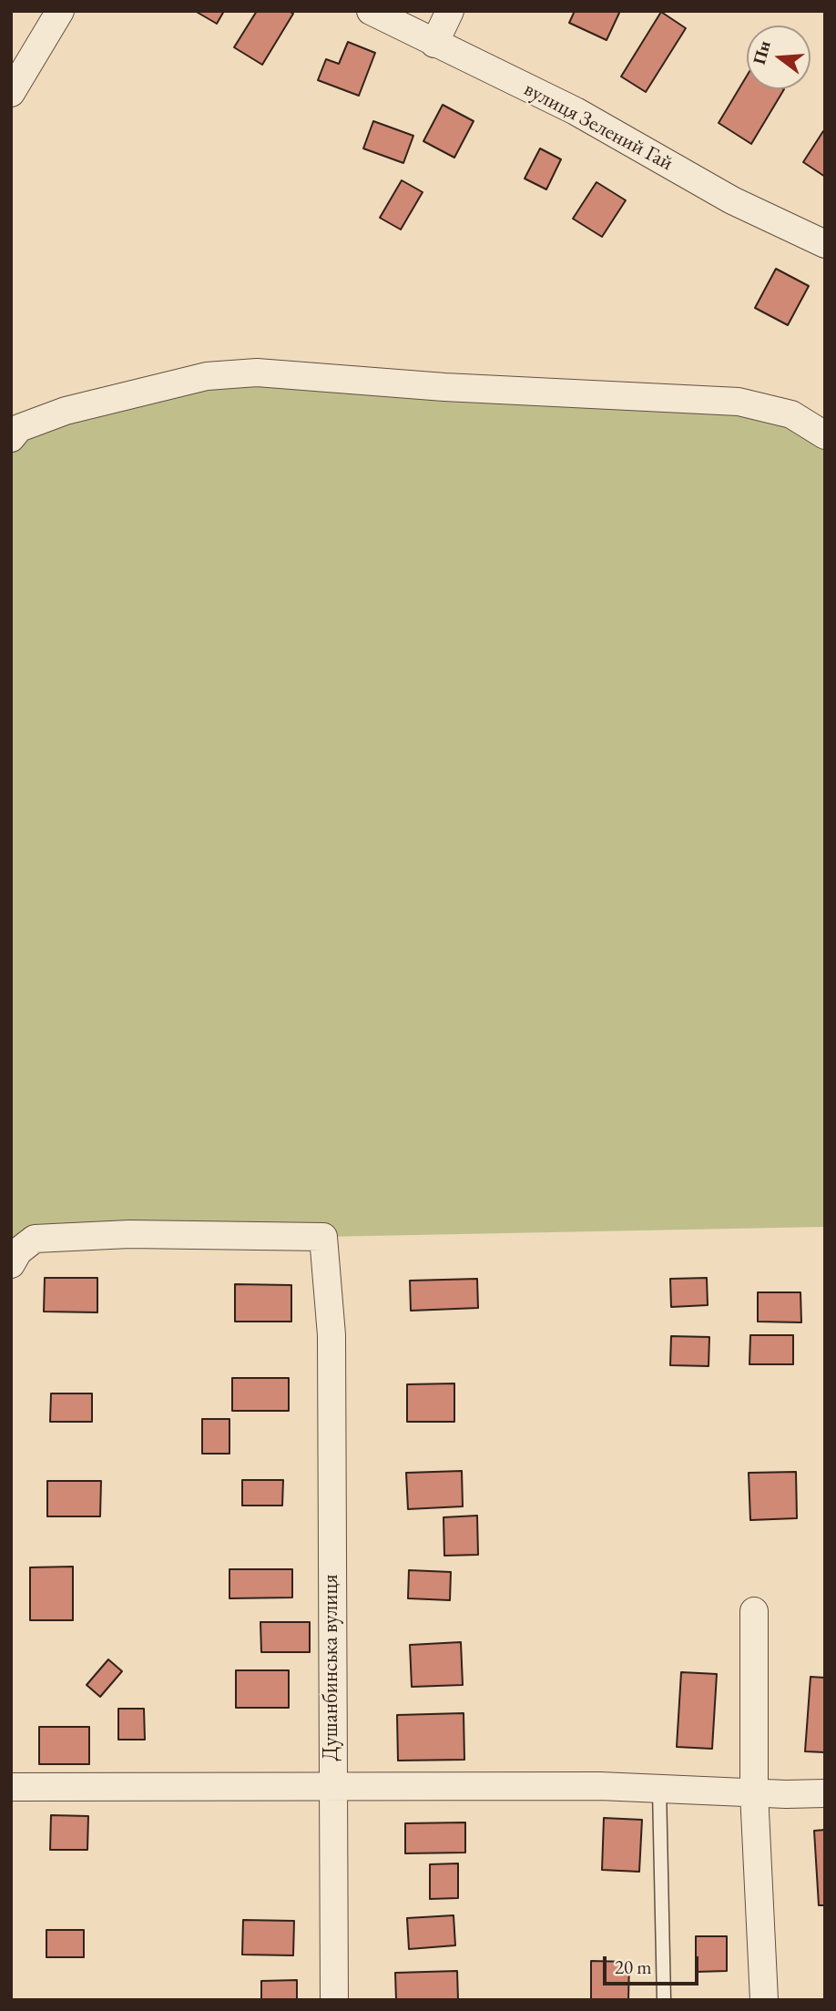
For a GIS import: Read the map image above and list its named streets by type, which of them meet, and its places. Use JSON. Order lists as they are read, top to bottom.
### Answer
{
  "streets": {
    "street": ["вулиця Зелений Гай", "Душанбинська вулиця"]
  },
  "scale_bar": "20 m",
  "north": "left"
}
